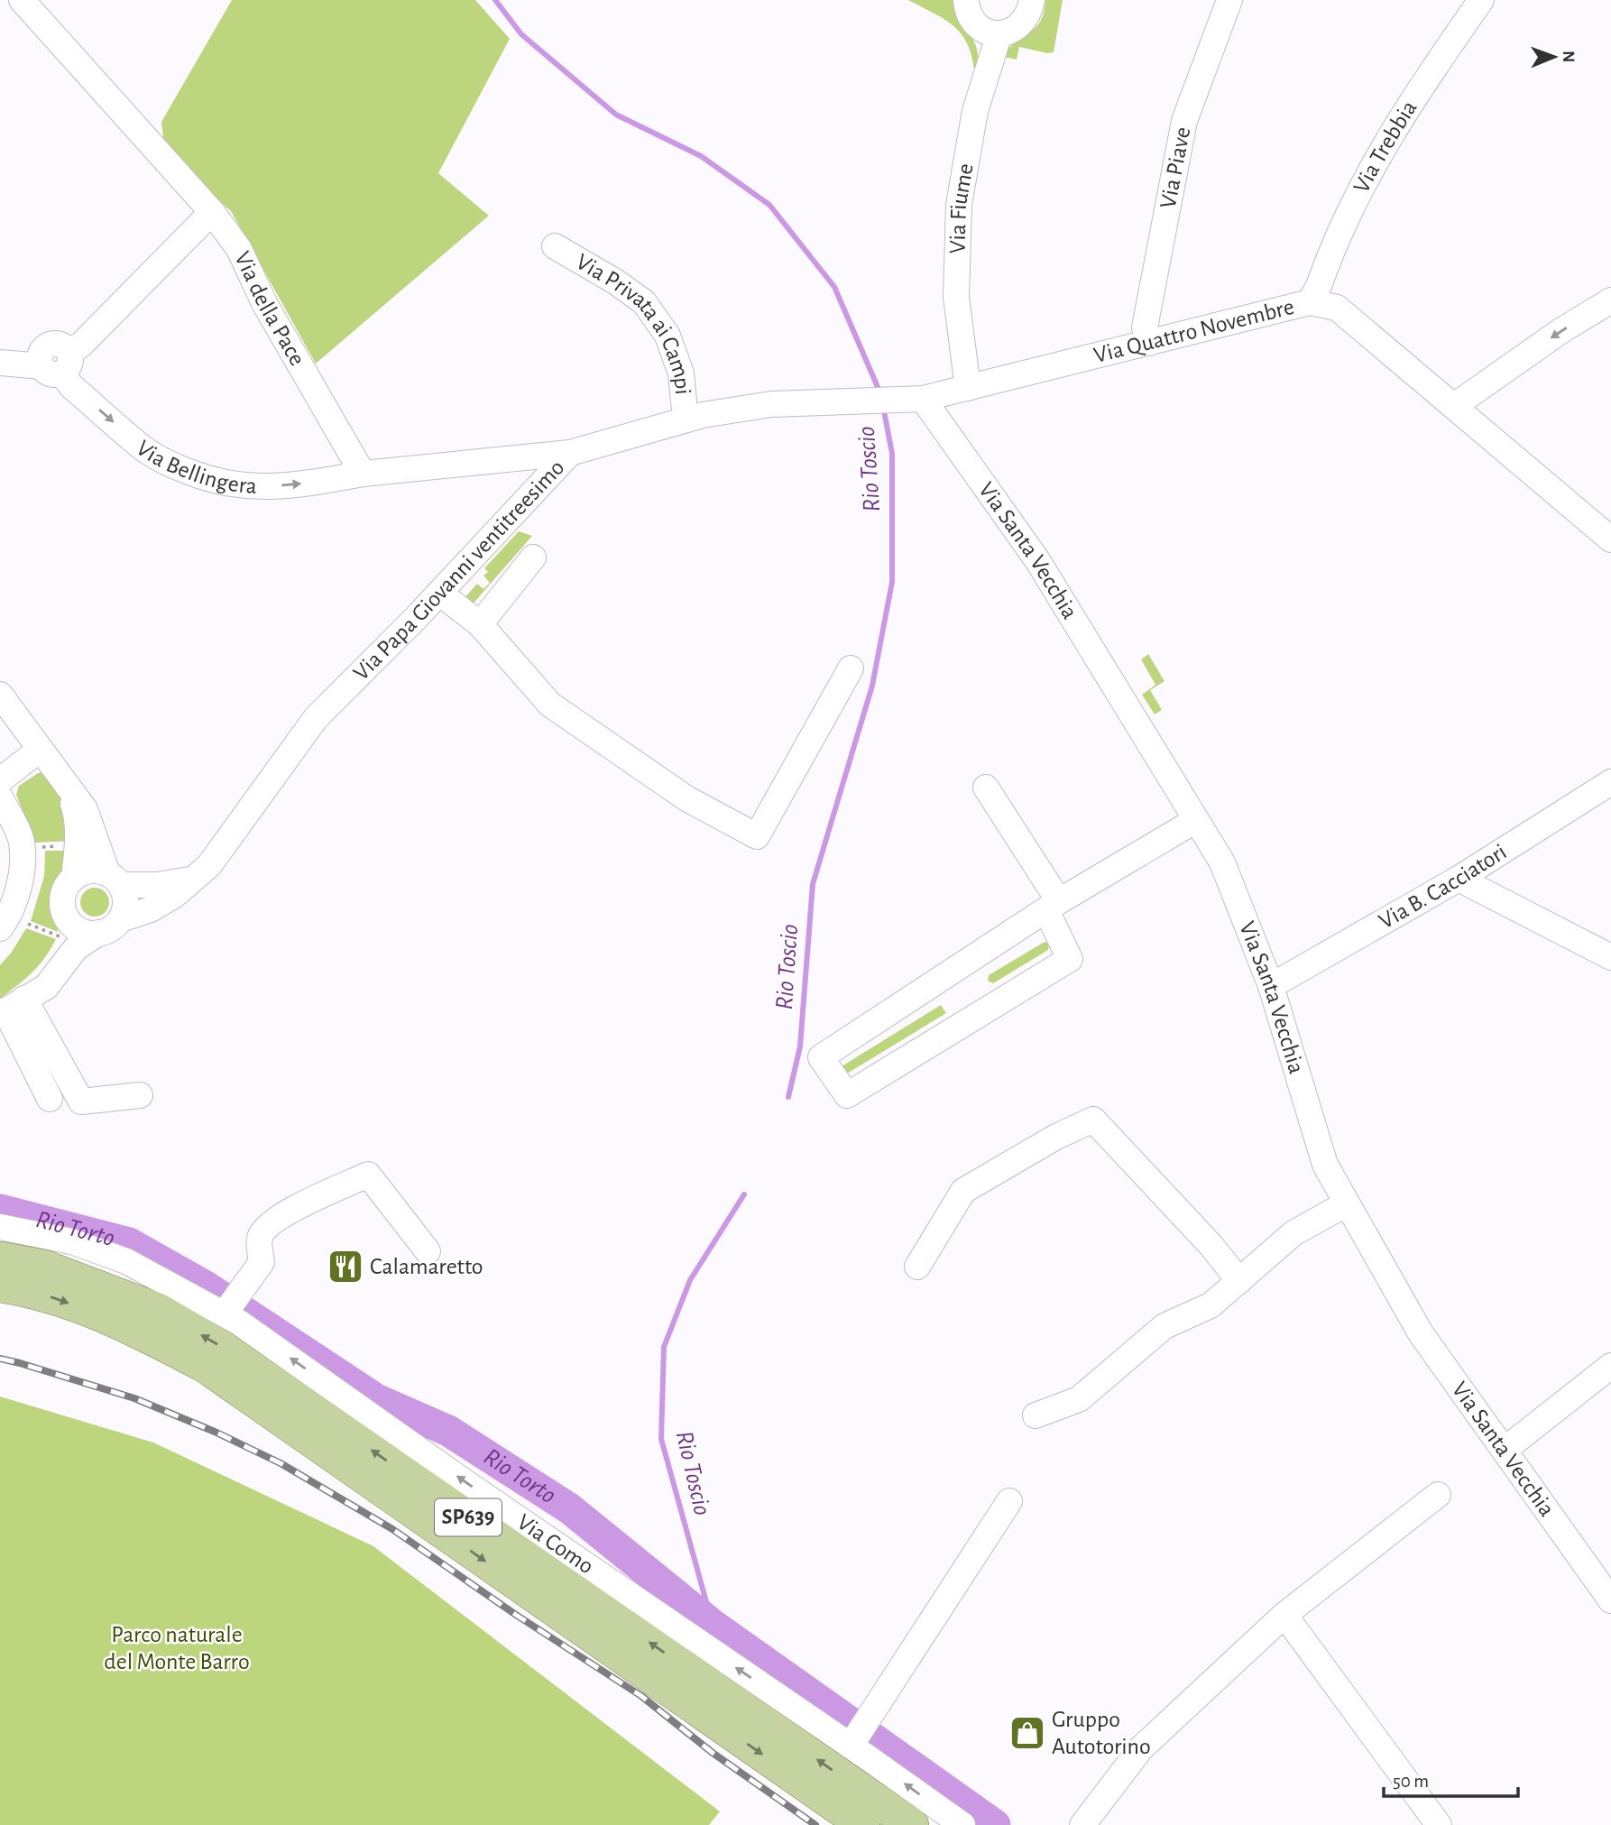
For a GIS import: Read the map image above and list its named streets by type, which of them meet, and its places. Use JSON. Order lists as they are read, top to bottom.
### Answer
{
  "streets": {
    "main road": ["SP639"],
    "street": [
      "Via Trebbia",
      "Via Piave",
      "Via Fiume",
      "Via della Pace",
      "Via Privata ai Campi",
      "Via Quattro Novembre",
      "Via Bellingera",
      "Via Santa Vecchia",
      "Via Papa Giovanni ventitreesimo",
      "Via B. Cacciatori",
      "Via Como"
    ]
  },
  "crossings": [
    ["Via Trebbia", "Via Quattro Novembre"],
    ["Via Piave", "Via Quattro Novembre"],
    ["Via Fiume", "Via Quattro Novembre"],
    ["Via della Pace", "Via Bellingera"],
    ["Via Privata ai Campi", "Via Papa Giovanni ventitreesimo"],
    ["Via Quattro Novembre", "Via Santa Vecchia"],
    ["Via Quattro Novembre", "Via Papa Giovanni ventitreesimo"],
    ["Via Santa Vecchia", "Via Papa Giovanni ventitreesimo"],
    ["Via Santa Vecchia", "Via B. Cacciatori"]
  ],
  "one_way": ["Via Bellingera", "Via Como"],
  "water": ["Rio Toscio", "Rio Torto"],
  "parks": ["Parco naturale del Monte Barro"],
  "places": {
    "restaurant": ["Calamaretto"],
    "shop": ["Gruppo Autotorino"]
  },
  "scale_bar": "50 m",
  "north": "right"
}
